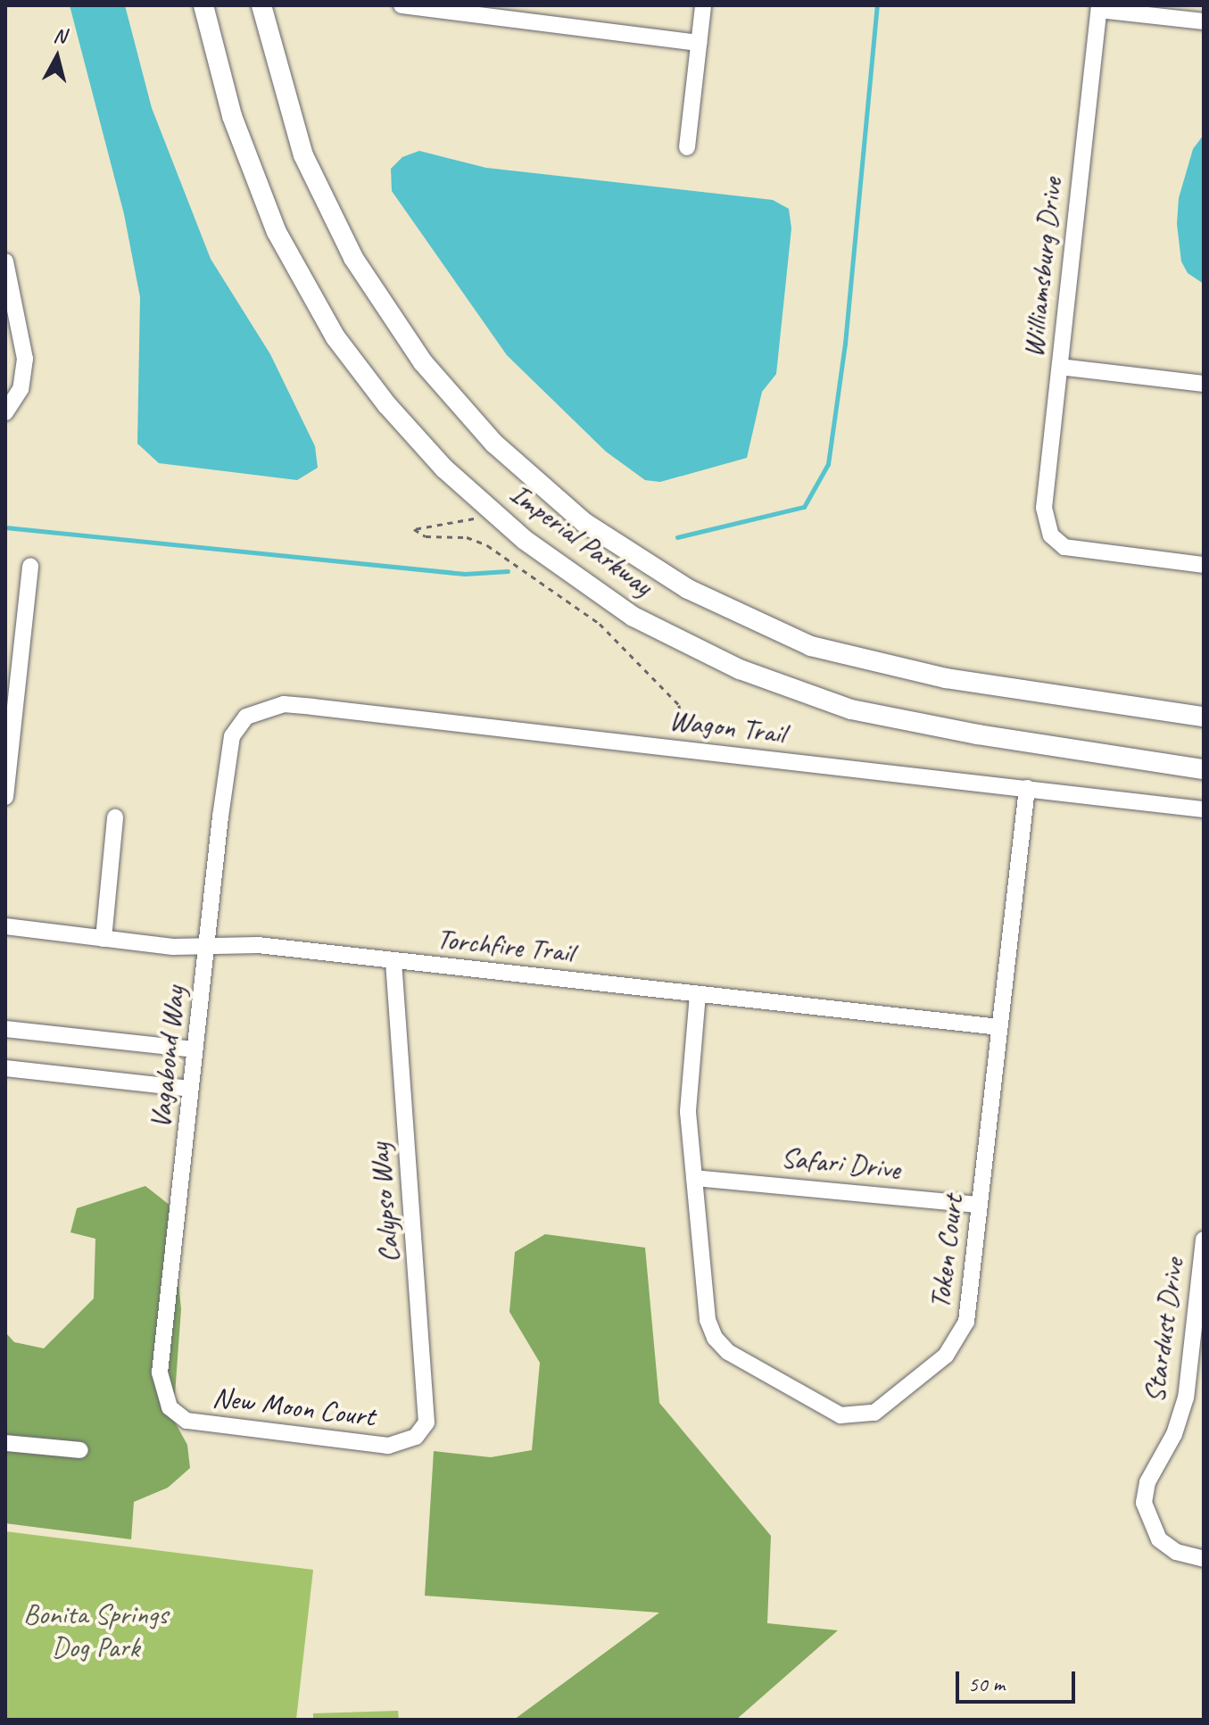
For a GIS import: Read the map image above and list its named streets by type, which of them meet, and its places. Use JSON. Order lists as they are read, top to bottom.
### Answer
{
  "streets": {
    "main road": ["Imperial Parkway"],
    "street": [
      "Williamsburg Drive",
      "Wagon Trail",
      "Torchfire Trail",
      "Vagabond Way",
      "Safari Drive",
      "Calypso Way",
      "Token Court",
      "Stardust Drive",
      "New Moon Court"
    ]
  },
  "crossings": [
    ["Wagon Trail", "Vagabond Way"],
    ["Wagon Trail", "Token Court"],
    ["Torchfire Trail", "Vagabond Way"],
    ["Torchfire Trail", "Calypso Way"],
    ["Torchfire Trail", "Token Court"],
    ["Vagabond Way", "New Moon Court"],
    ["Safari Drive", "Token Court"],
    ["Calypso Way", "New Moon Court"]
  ],
  "parks": ["Bonita Springs Dog Park"],
  "scale_bar": "50 m",
  "north": "top"
}
